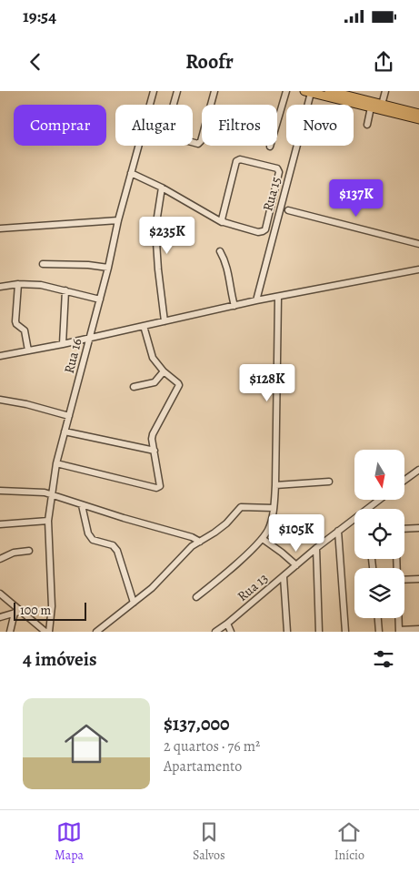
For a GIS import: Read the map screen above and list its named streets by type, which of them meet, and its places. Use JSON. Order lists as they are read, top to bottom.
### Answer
{
  "streets": {
    "street": ["Rua 15", "Rua 16", "Rua 13"]
  },
  "scale_bar": "100 m",
  "north": "bottom",
  "page": {
    "status": "19:54",
    "header": "Roofr",
    "chip": [
      "Comprar",
      "Alugar",
      "Filtros",
      "Novo"
    ],
    "price": [
      "$137K",
      "$235K",
      "$128K",
      "$105K"
    ],
    "scale": "100 m",
    "heading": "4 imóveis",
    "list": [
      {
        "name": "$137,000",
        "note": "2 quartos · 76 m² · Apartamento"
      }
    ],
    "tabs": ["Mapa", "Salvos", "Início"]
  }
}
